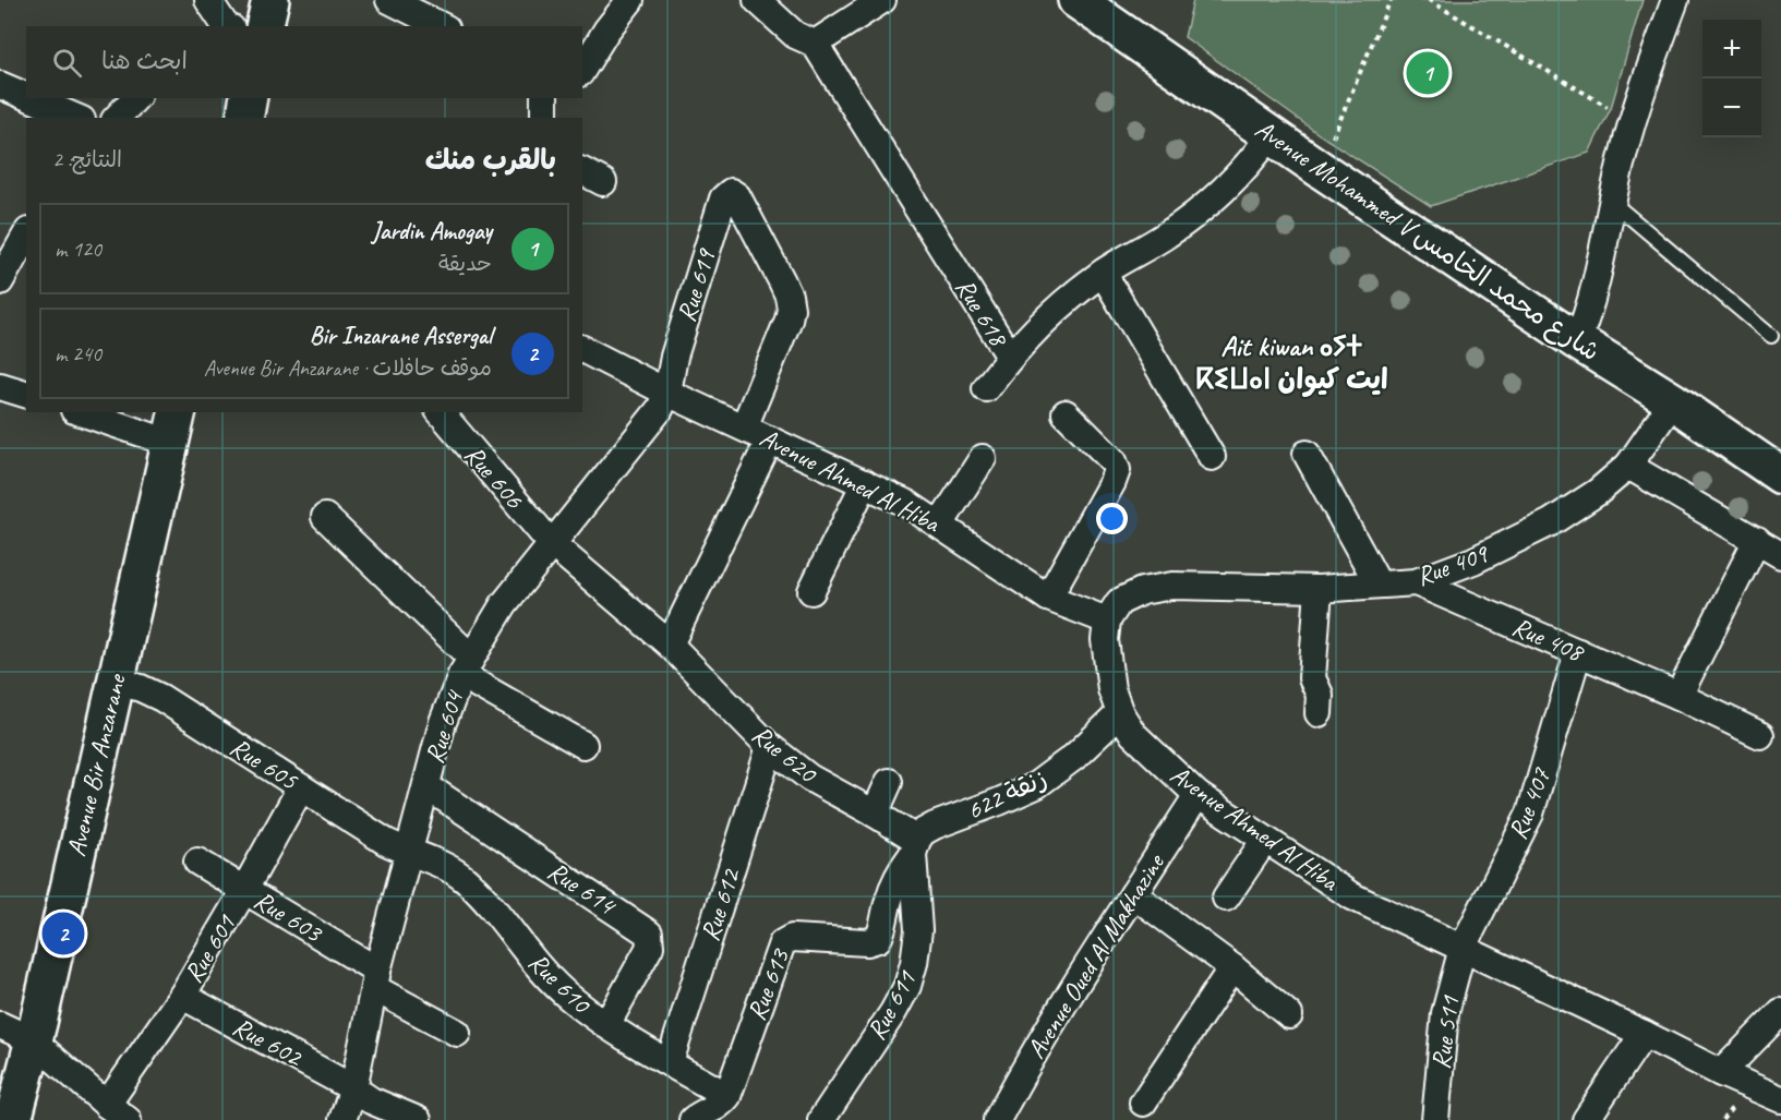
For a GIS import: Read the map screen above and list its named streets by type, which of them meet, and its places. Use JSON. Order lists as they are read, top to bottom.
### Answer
{
  "streets": {
    "main road": ["Avenue Mohammed V شارع محمد الخامس", "Avenue Bir Anzarane"],
    "street": [
      "Rue 619",
      "Rue 618",
      "Rue 606",
      "Avenue Ahmed Al Hiba",
      "Rue 409",
      "Rue 408",
      "Rue 604",
      "Rue 620",
      "Rue 605",
      "زنقة 622",
      "Rue 407",
      "Rue 614",
      "Rue 612",
      "Rue 603",
      "Rue 601",
      "Avenue Oued Al Makhazine",
      "Rue 610",
      "Rue 613",
      "Rue 611",
      "Rue 511",
      "Rue 602"
    ]
  },
  "crossings": [
    ["Avenue Mohammed V شارع محمد الخامس", "Rue 618"],
    ["Avenue Mohammed V شارع محمد الخامس", "Rue 409"],
    ["Rue 619", "Avenue Ahmed Al Hiba"],
    ["Rue 619", "Rue 604"],
    ["Rue 606", "Rue 604"],
    ["Rue 606", "Rue 620"],
    ["Avenue Ahmed Al Hiba", "Rue 409"],
    ["Avenue Ahmed Al Hiba", "Rue 604"],
    ["Avenue Ahmed Al Hiba", "زنقة 622"],
    ["Avenue Ahmed Al Hiba", "Rue 407"],
    ["Avenue Ahmed Al Hiba", "Avenue Oued Al Makhazine"],
    ["Avenue Ahmed Al Hiba", "Rue 511"],
    ["Rue 409", "Rue 408"],
    ["Rue 408", "Rue 407"],
    ["Rue 604", "Rue 620"],
    ["Rue 604", "Rue 605"],
    ["Rue 604", "Rue 614"],
    ["Rue 604", "Rue 603"],
    ["Rue 604", "Rue 610"],
    ["Rue 604", "Rue 602"],
    ["Rue 620", "زنقة 622"],
    ["Rue 620", "Rue 612"],
    ["Rue 620", "Rue 613"],
    ["Rue 620", "Rue 611"],
    ["Rue 605", "Avenue Bir Anzarane"],
    ["Rue 605", "Rue 601"],
    ["Rue 605", "Rue 610"],
    ["زنقة 622", "Rue 613"],
    ["زنقة 622", "Rue 611"],
    ["Rue 407", "Rue 511"],
    ["Rue 614", "Rue 610"],
    ["Rue 612", "Rue 610"],
    ["Rue 603", "Rue 601"],
    ["Rue 601", "Rue 602"],
    ["Rue 610", "Rue 613"],
    ["Rue 613", "Rue 611"]
  ],
  "districts": ["Ait kiwan ⴰⵢⵜ ⴽⵉⵡⴰⵏ ايت كيوان"],
  "page": {
    "map_buttons": ["+", "−"],
    "search": "ابحث هنا",
    "pins": ["1", "2"],
    "heading": ["بالقرب منك", "النتائج: 2"],
    "list": [
      {
        "mark": "1",
        "name": "Jardin Amogay",
        "note": "حديقة",
        "value": "120 m"
      },
      {
        "mark": "2",
        "name": "Bir Inzarane Assergal",
        "note": "موقف حافلات · Avenue Bir Anzarane",
        "value": "240 m"
      }
    ]
  }
}
